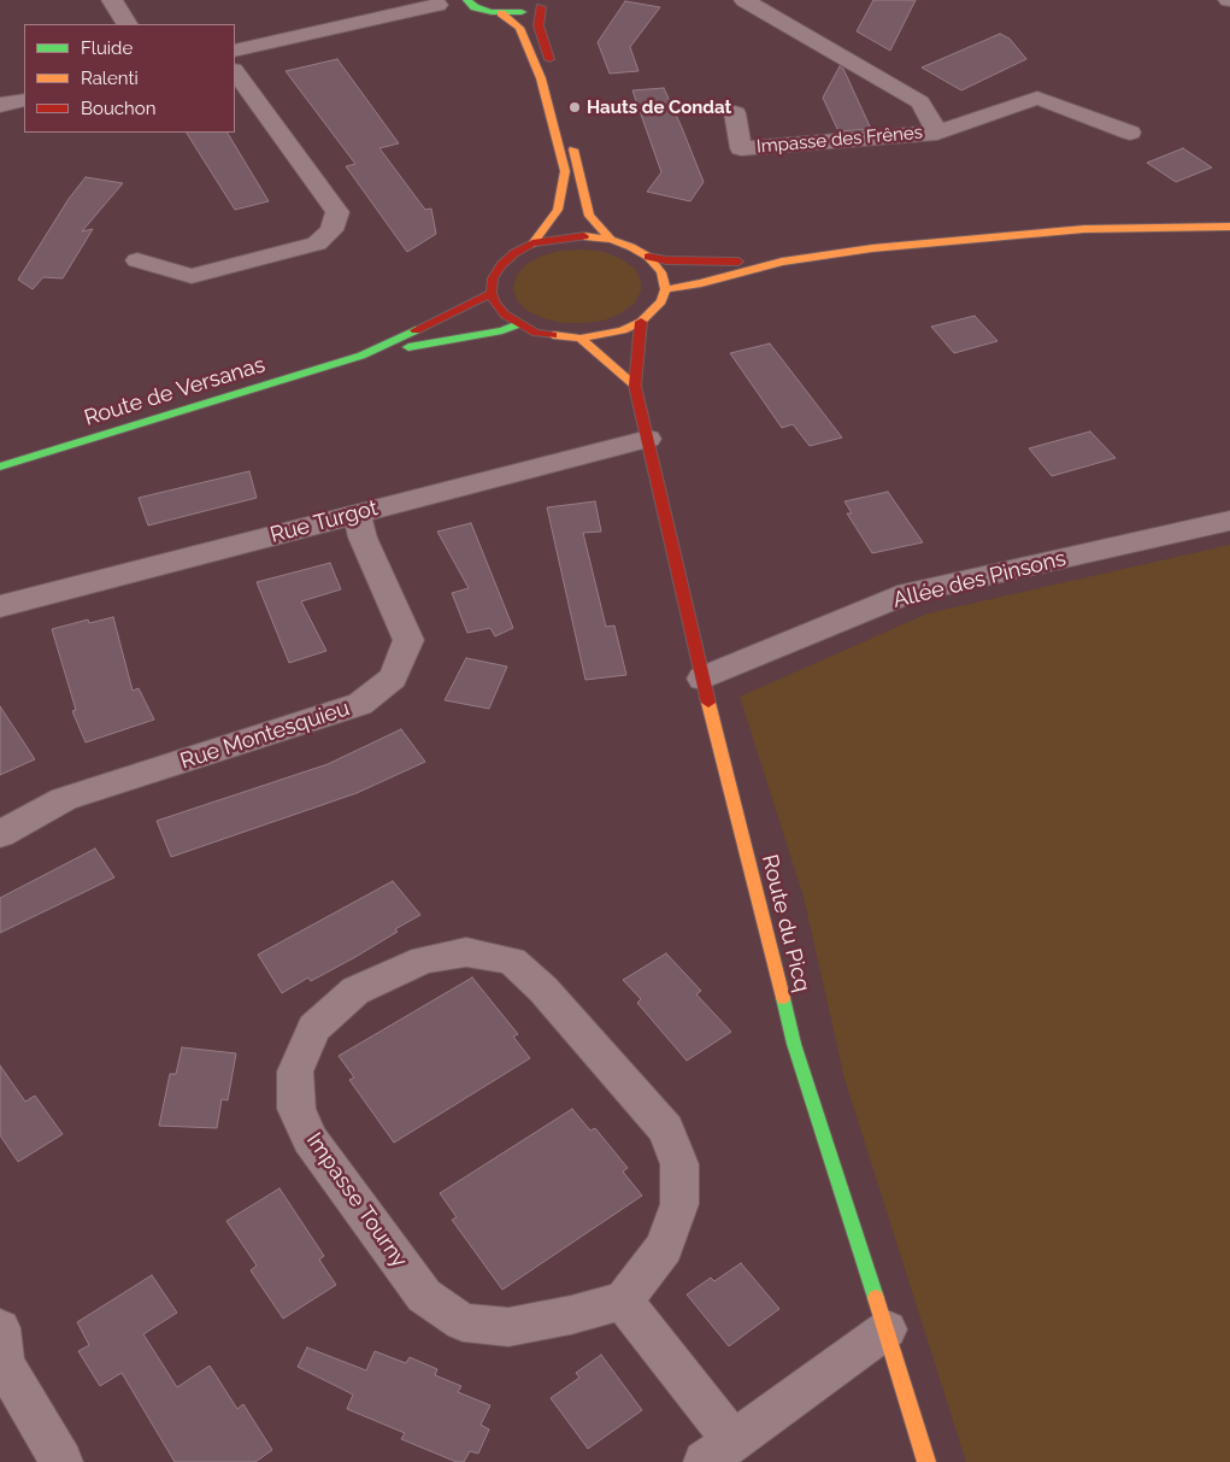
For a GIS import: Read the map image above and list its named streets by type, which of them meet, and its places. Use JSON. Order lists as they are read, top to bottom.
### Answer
{
  "streets": {
    "main road": ["Route de Versanas", "Route du Picq"],
    "street": [
      "Impasse des Frênes",
      "Rue Turgot",
      "Allée des Pinsons",
      "Rue Montesquieu",
      "Impasse Tourny"
    ]
  },
  "crossings": [
    ["Rue Turgot", "Rue Montesquieu"],
    ["Rue Turgot", "Route du Picq"],
    ["Allée des Pinsons", "Route du Picq"]
  ],
  "places": ["Hauts de Condat"],
  "legend": ["Fluide", "Ralenti", "Bouchon"]
}
